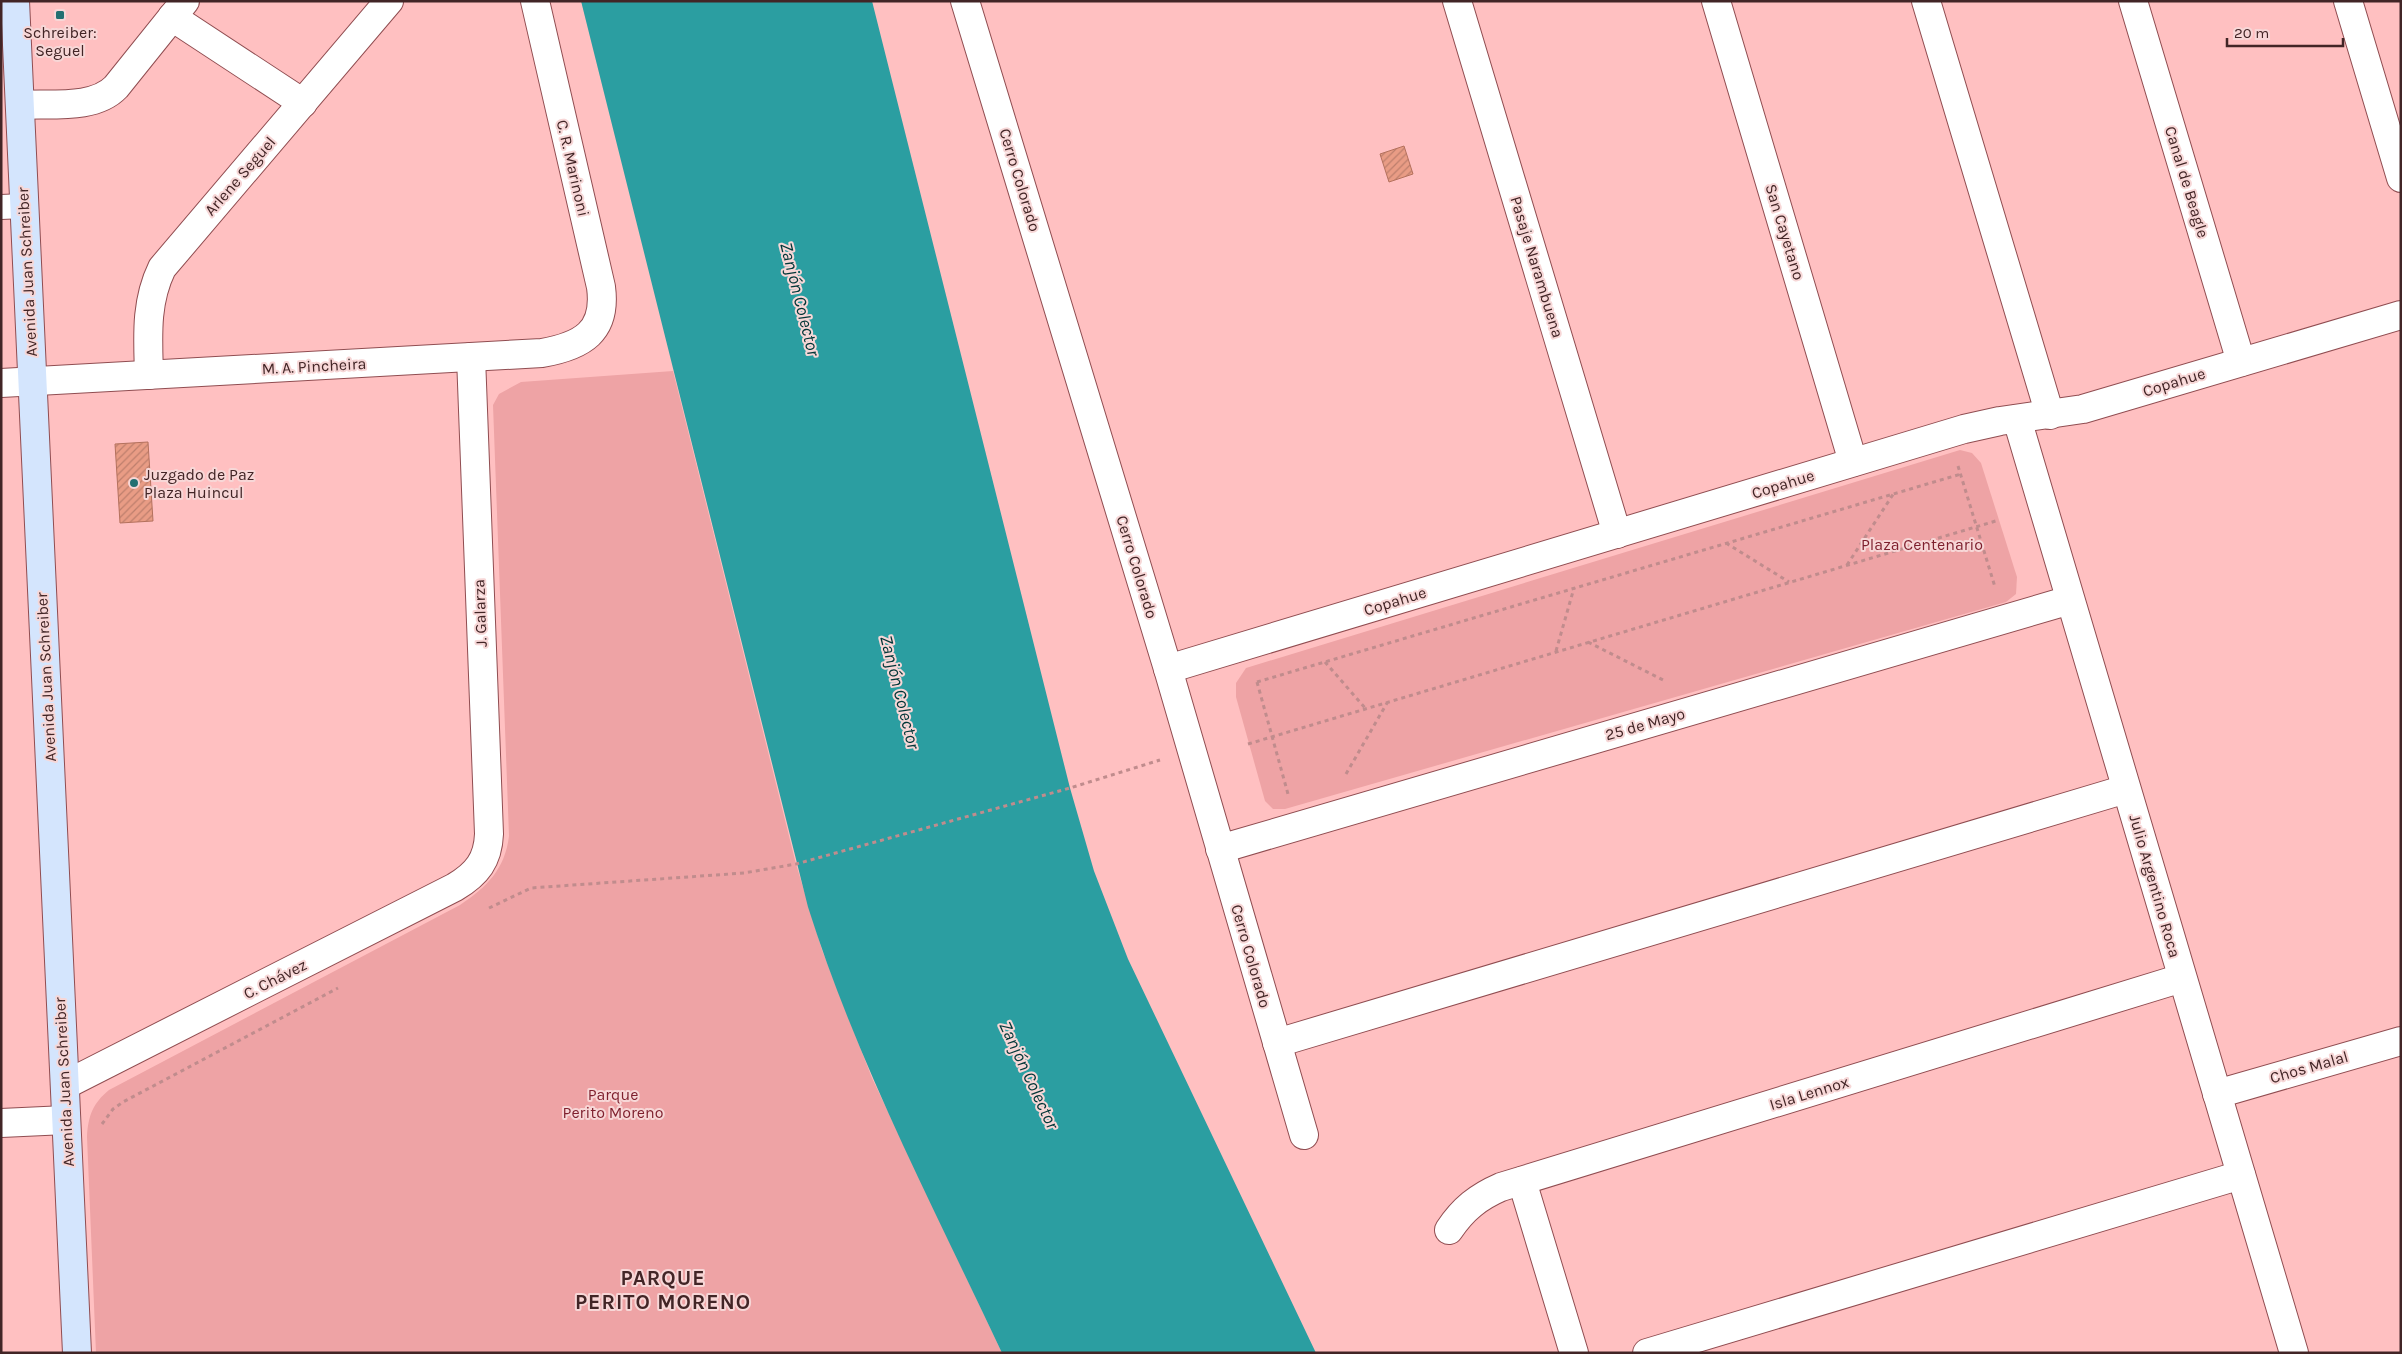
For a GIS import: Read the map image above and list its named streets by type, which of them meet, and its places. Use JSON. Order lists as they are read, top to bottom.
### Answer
{
  "streets": {
    "main road": ["Avenida Juan Schreiber"],
    "street": [
      "C. R. Marinoni",
      "Arlene Seguel",
      "Cerro Colorado",
      "Canal de Beagle",
      "San Cayetano",
      "Pasaje Narambuena",
      "M. A. Pincheira",
      "Copahue",
      "J. Galarza",
      "25 de Mayo",
      "Julio Argentino Roca",
      "C. Chávez",
      "Chos Malal",
      "Isla Lennox"
    ]
  },
  "crossings": [
    ["C. R. Marinoni", "M. A. Pincheira"],
    ["Arlene Seguel", "M. A. Pincheira"],
    ["Cerro Colorado", "Copahue"],
    ["Cerro Colorado", "25 de Mayo"],
    ["Canal de Beagle", "Copahue"],
    ["San Cayetano", "Copahue"],
    ["Pasaje Narambuena", "Copahue"],
    ["Avenida Juan Schreiber", "M. A. Pincheira"],
    ["Avenida Juan Schreiber", "C. Chávez"],
    ["M. A. Pincheira", "J. Galarza"],
    ["Copahue", "Julio Argentino Roca"],
    ["J. Galarza", "C. Chávez"],
    ["25 de Mayo", "Julio Argentino Roca"],
    ["Julio Argentino Roca", "Chos Malal"],
    ["Julio Argentino Roca", "Isla Lennox"]
  ],
  "districts": ["PARQUE PERITO MORENO"],
  "water": ["Zanjón Colector"],
  "parks": ["Plaza Centenario", "Parque Perito Moreno"],
  "places": {
    "transit": ["Schreiber: Seguel"],
    "other": ["Juzgado de Paz Plaza Huincul"]
  },
  "scale_bar": "20 m"
}
